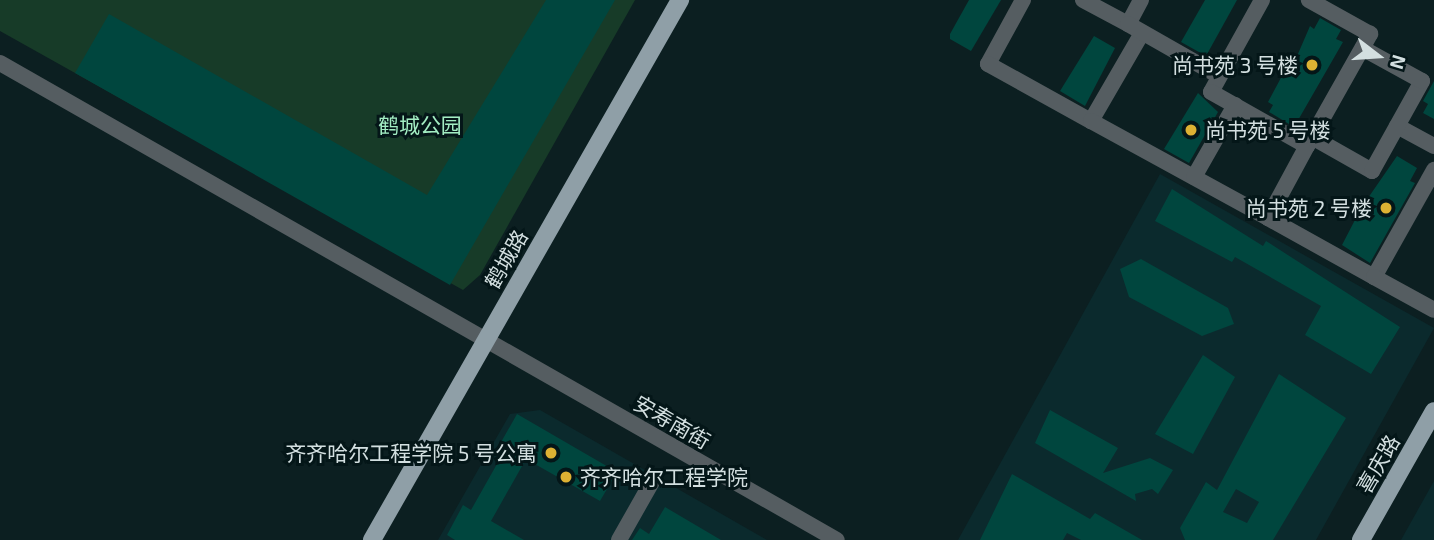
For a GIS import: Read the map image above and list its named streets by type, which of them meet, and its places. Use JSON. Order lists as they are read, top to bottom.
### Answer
{
  "streets": {
    "main road": ["鹤城路", "喜庆路"],
    "street": ["安寿南街"]
  },
  "crossings": [
    ["鹤城路", "安寿南街"]
  ],
  "parks": ["鹤城公园"],
  "places": [
    "尚书苑 3 号楼",
    "尚书苑 5 号楼",
    "尚书苑 2 号楼",
    "齐齐哈尔工程学院 5 号公寓",
    "齐齐哈尔工程学院"
  ],
  "north": "right"
}
